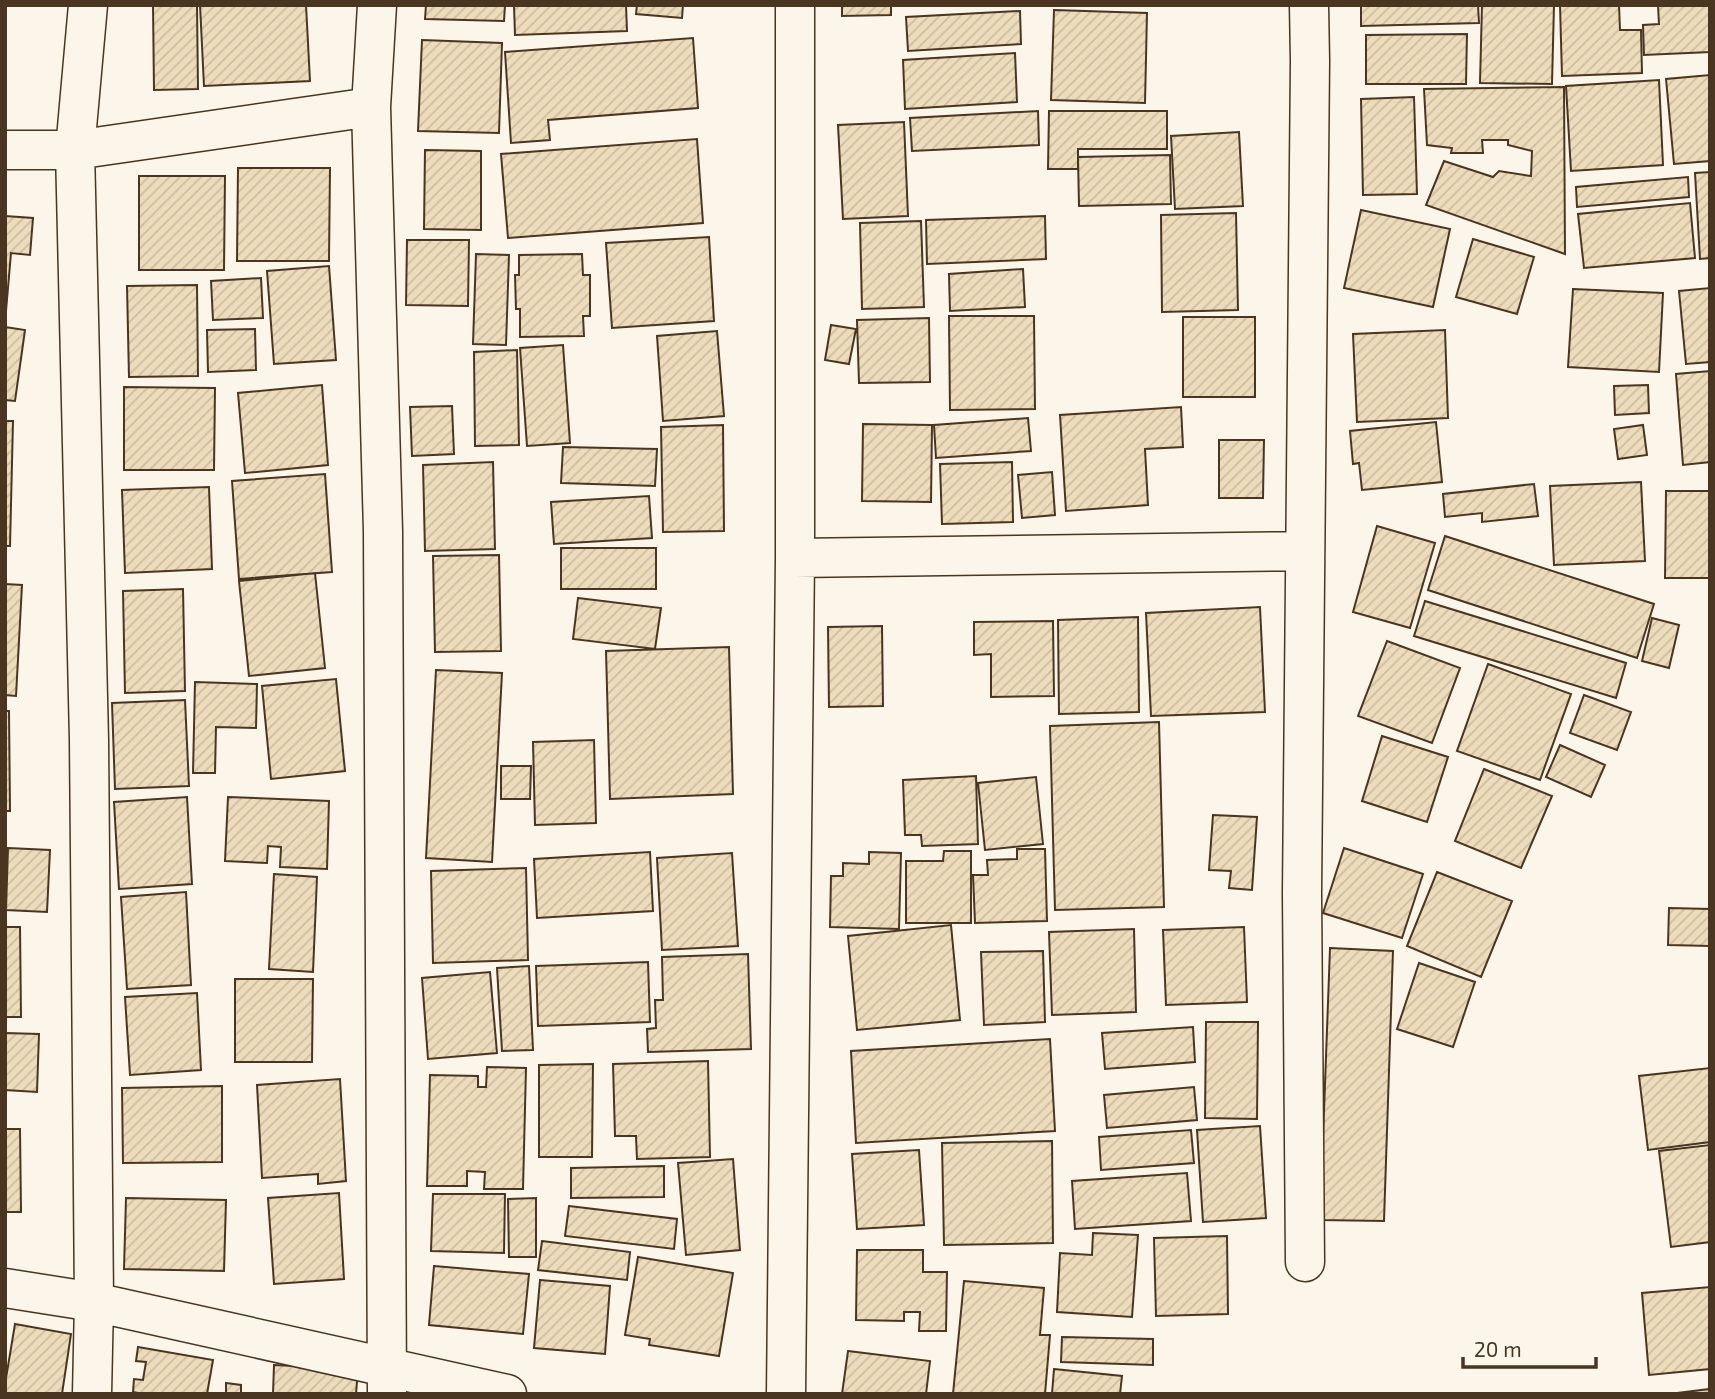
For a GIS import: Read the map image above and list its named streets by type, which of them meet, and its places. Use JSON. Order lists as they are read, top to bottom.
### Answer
{
  "scale_bar": "20 m"
}
